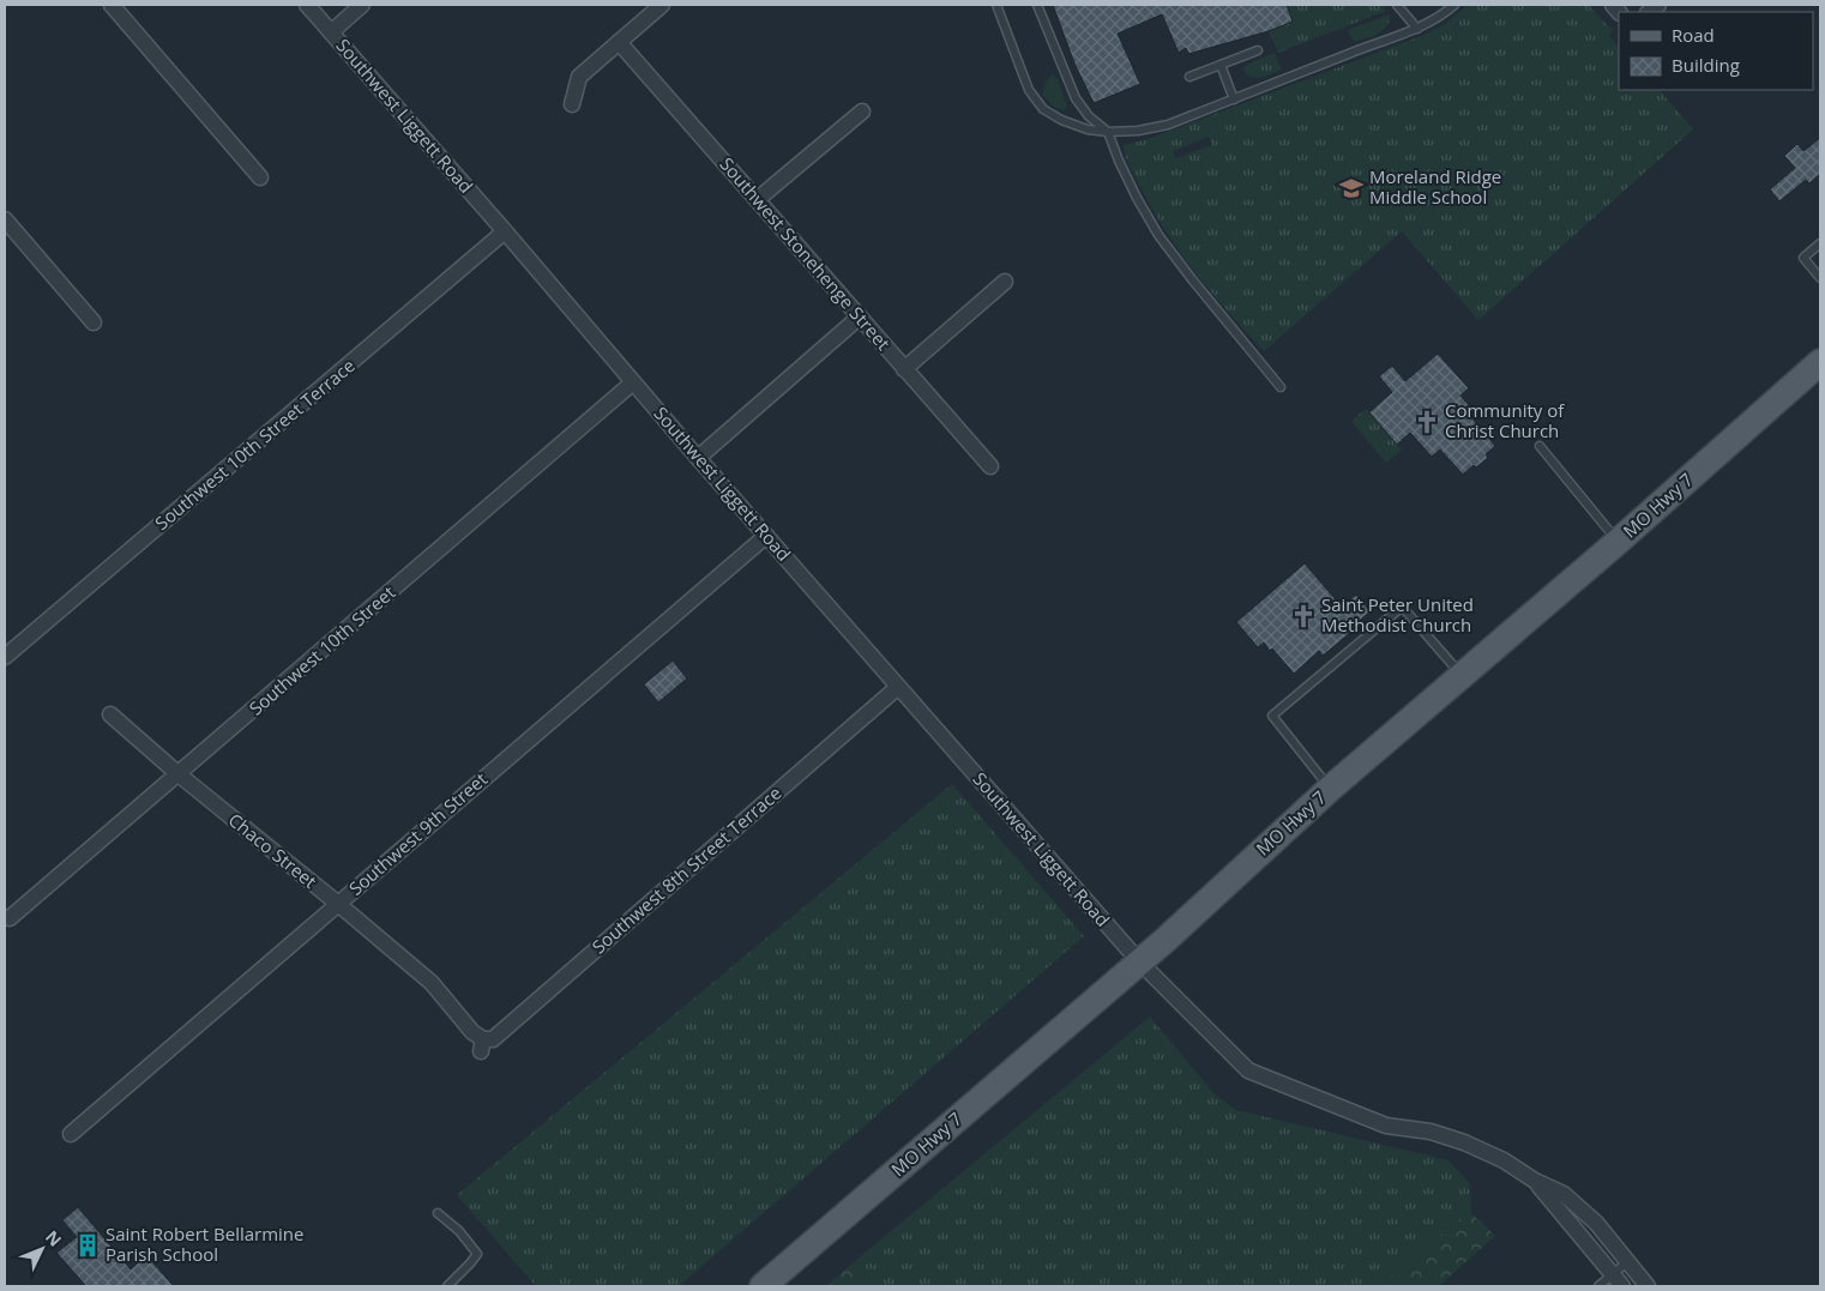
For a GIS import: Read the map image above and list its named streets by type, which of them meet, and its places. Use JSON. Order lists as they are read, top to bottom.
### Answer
{
  "streets": {
    "main road": ["MO Hwy 7"],
    "street": [
      "Southwest Liggett Road",
      "Southwest Stonehenge Street",
      "Southwest 10th Street Terrace",
      "Southwest 10th Street",
      "Southwest 9th Street",
      "Chaco Street",
      "Southwest 8th Street Terrace"
    ]
  },
  "crossings": [
    ["Southwest Liggett Road", "Southwest 10th Street Terrace"],
    ["Southwest Liggett Road", "MO Hwy 7"],
    ["Southwest Liggett Road", "Southwest 10th Street"],
    ["Southwest Liggett Road", "Southwest 9th Street"],
    ["Southwest Liggett Road", "Southwest 8th Street Terrace"],
    ["Southwest 10th Street", "Chaco Street"],
    ["Southwest 9th Street", "Chaco Street"],
    ["Chaco Street", "Southwest 8th Street Terrace"]
  ],
  "places": {
    "school or university": ["Moreland Ridge Middle School"],
    "church": ["Community of Christ Church", "Saint Peter United Methodist Church"],
    "building": ["Saint Robert Bellarmine Parish School"]
  },
  "legend": ["Road", "Building"],
  "north": "top right"
}
